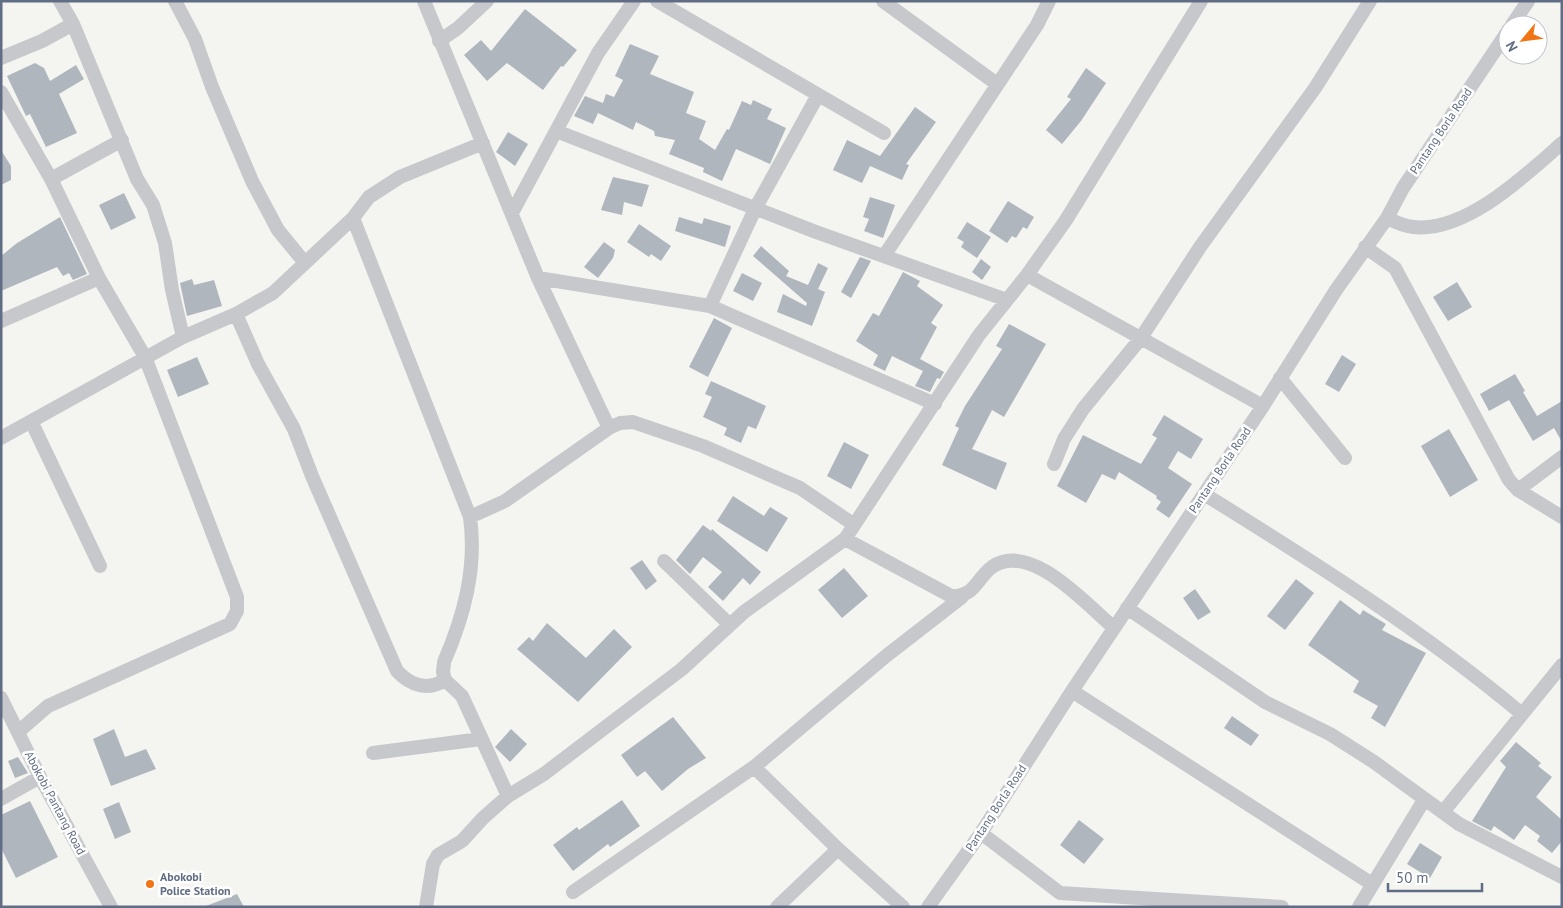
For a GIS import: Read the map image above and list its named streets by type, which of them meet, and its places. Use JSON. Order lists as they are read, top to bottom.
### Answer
{
  "streets": {
    "street": ["Pantang Borla Road", "Abokobi Pantang Road"]
  },
  "places": ["Abokobi Police Station"],
  "scale_bar": "50 m",
  "north": "bottom left"
}
